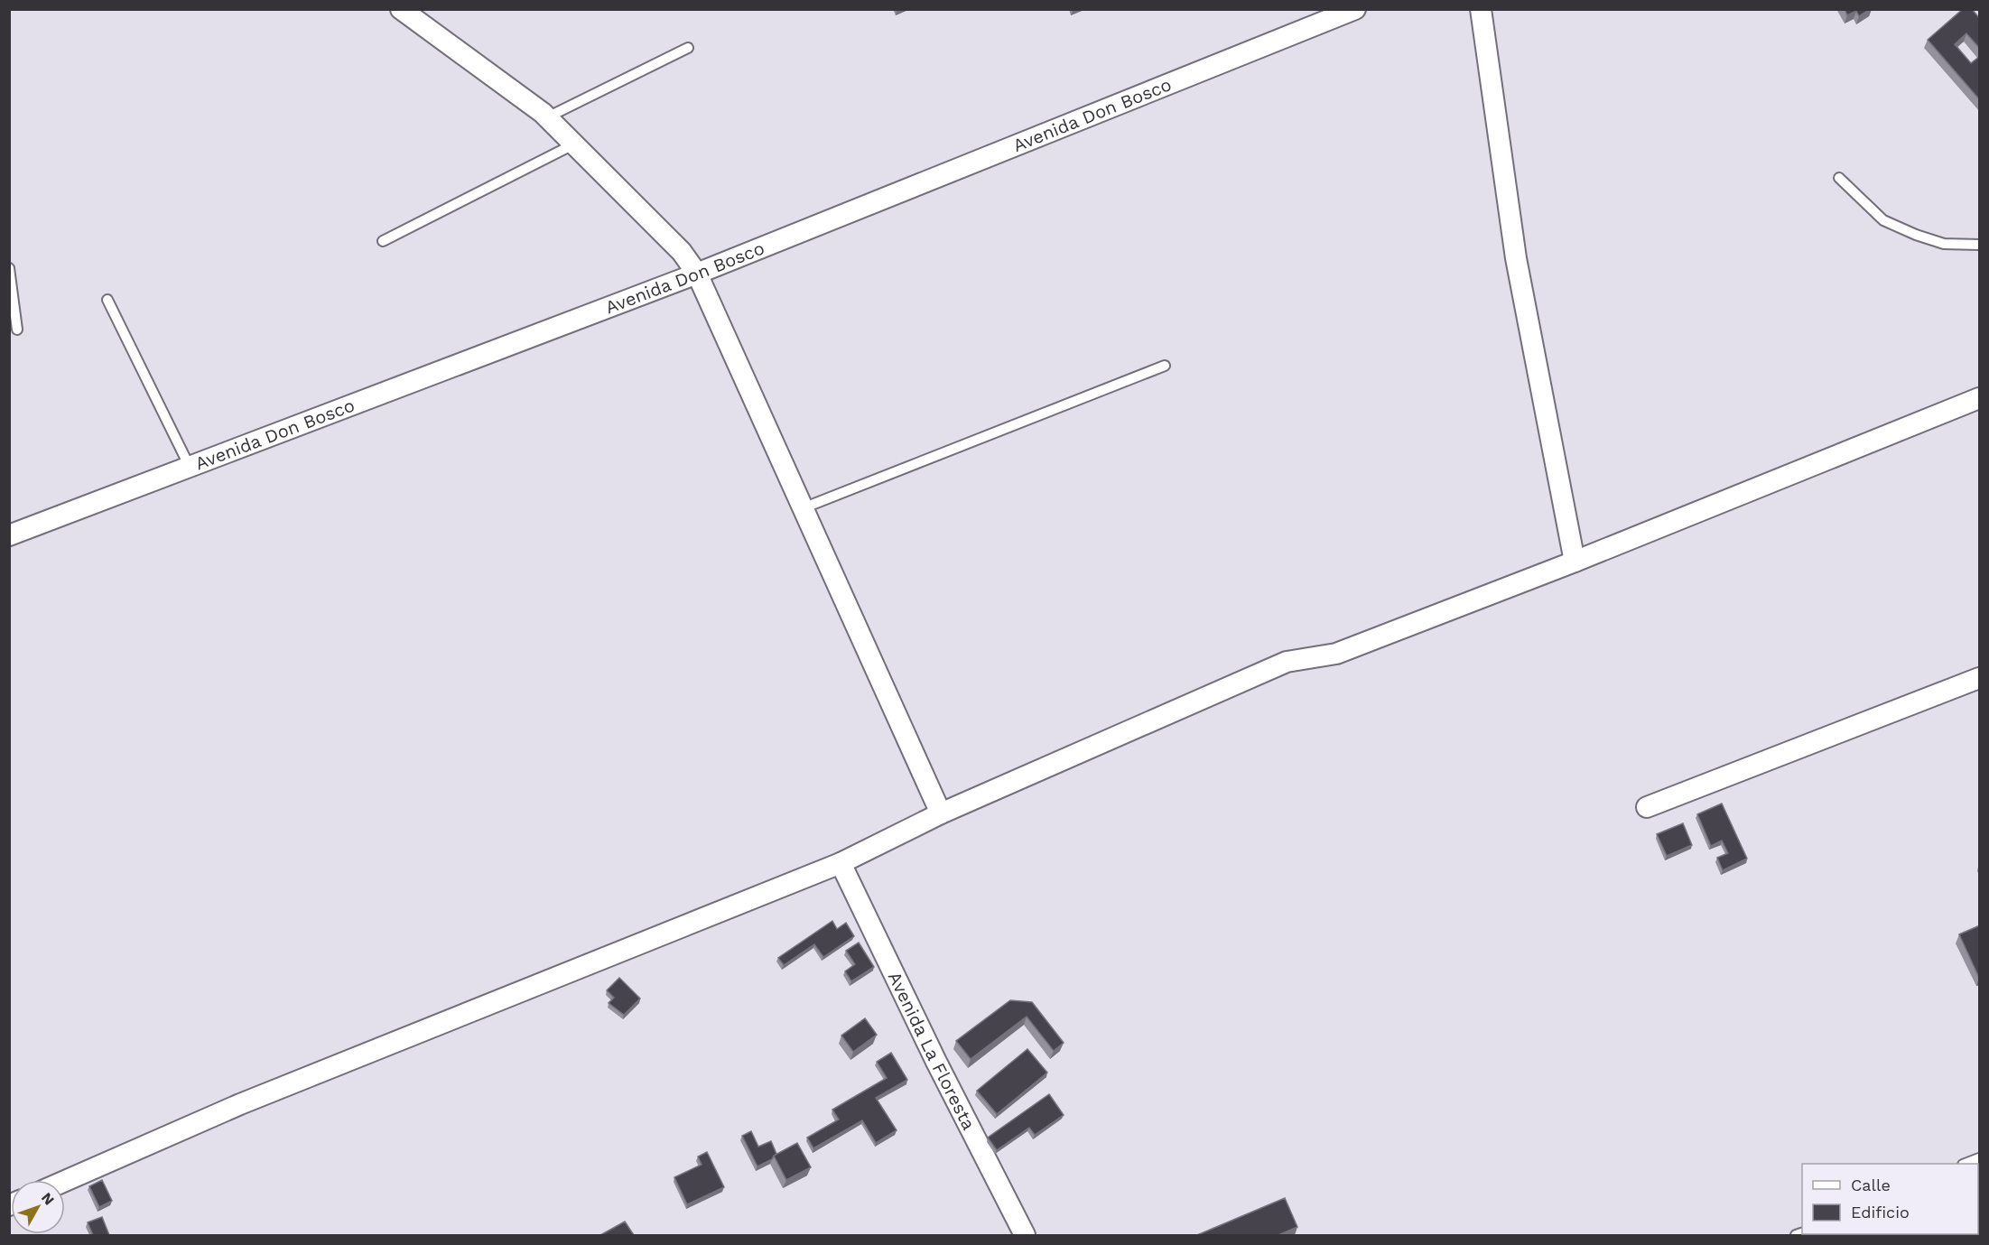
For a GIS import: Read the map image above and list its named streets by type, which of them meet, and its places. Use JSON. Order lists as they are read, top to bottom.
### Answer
{
  "streets": {
    "street": ["Avenida Don Bosco", "Avenida La Floresta"]
  },
  "legend": ["Calle", "Edificio"],
  "north": "top right"
}
